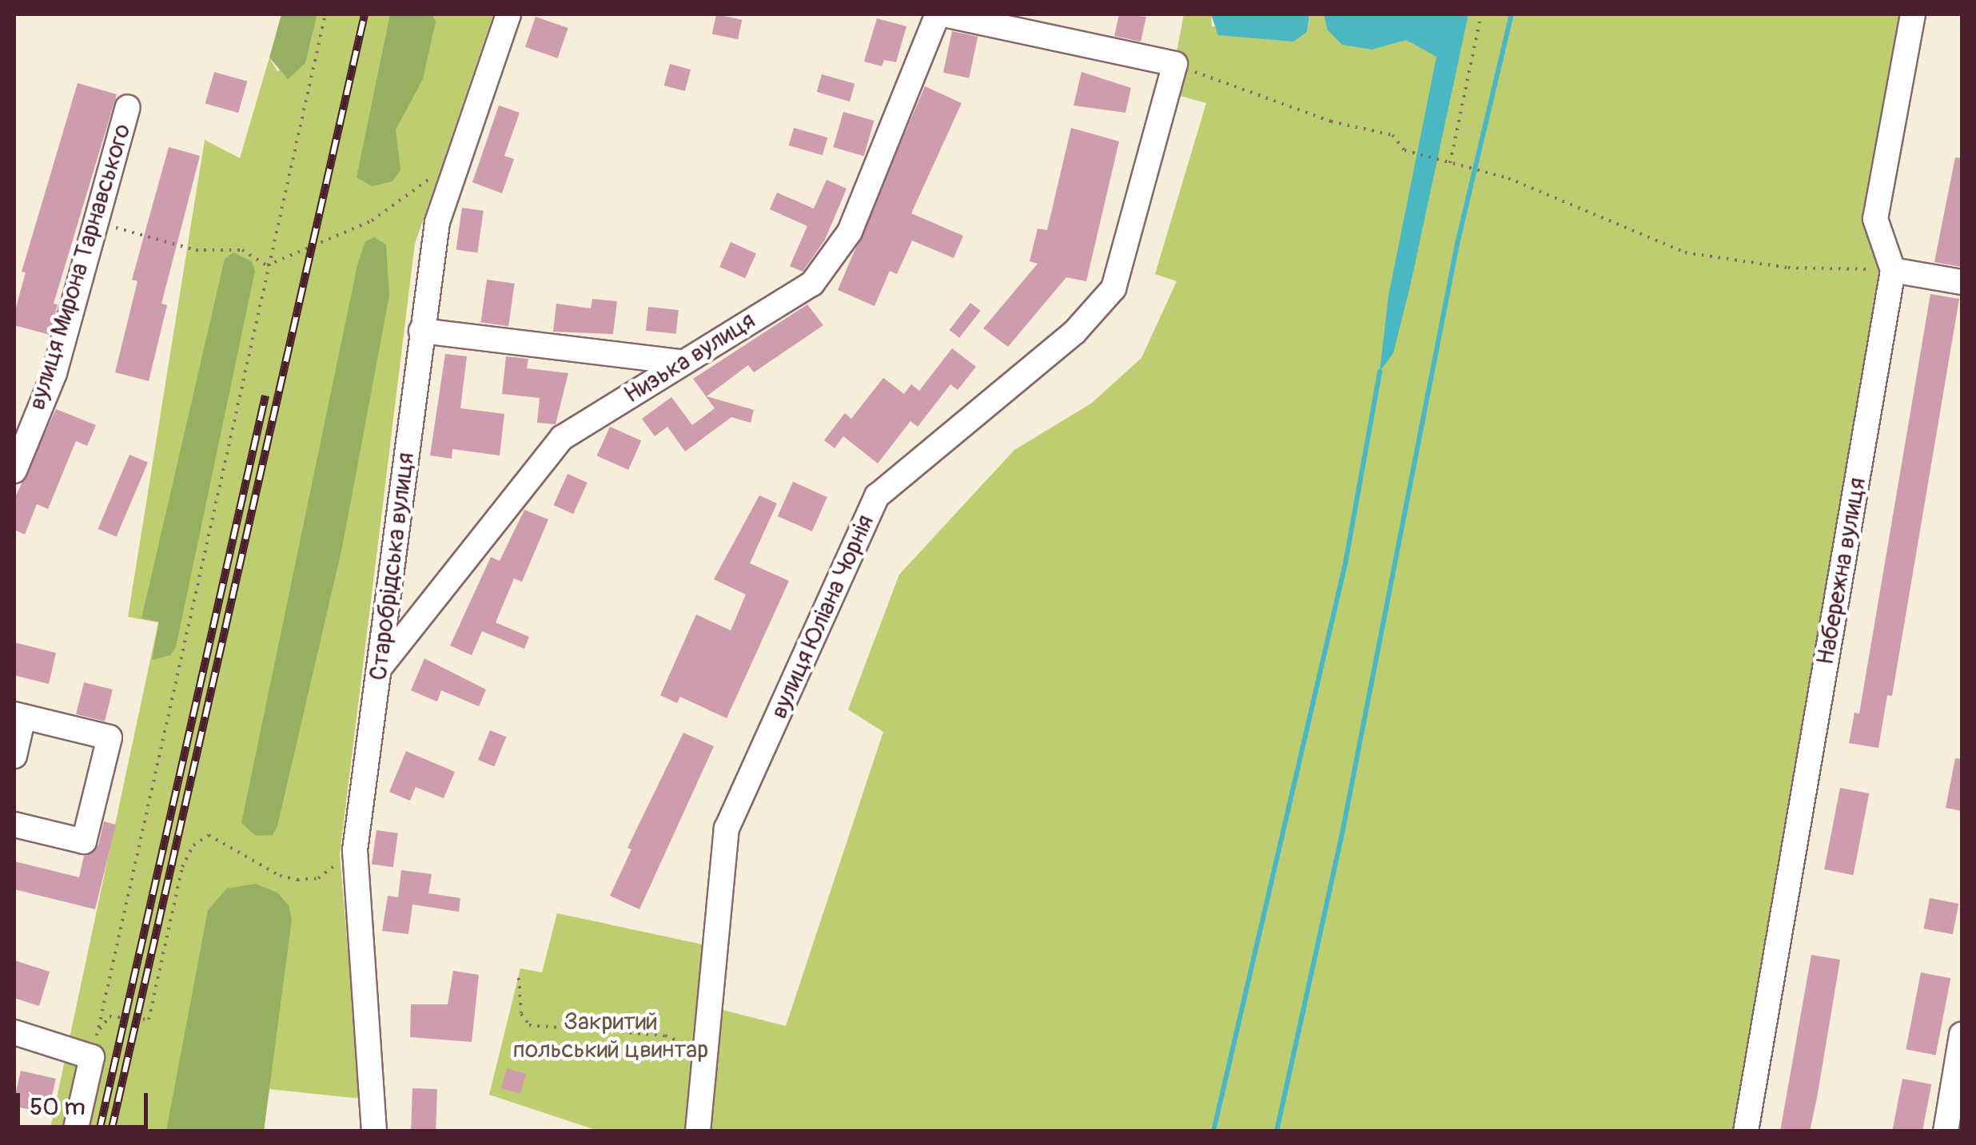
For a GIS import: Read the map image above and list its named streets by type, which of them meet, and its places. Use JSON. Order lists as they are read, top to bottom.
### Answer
{
  "streets": {
    "street": [
      "вулиця Мирона Тарнавського",
      "Низька вулиця",
      "Старобрідська вулиця",
      "Набережна вулиця",
      "вулиця Юліана Чорнія"
    ]
  },
  "crossings": [
    ["Низька вулиця", "Старобрідська вулиця"]
  ],
  "parks": ["Закритий польський цвинтар"],
  "scale_bar": "50 m"
}
